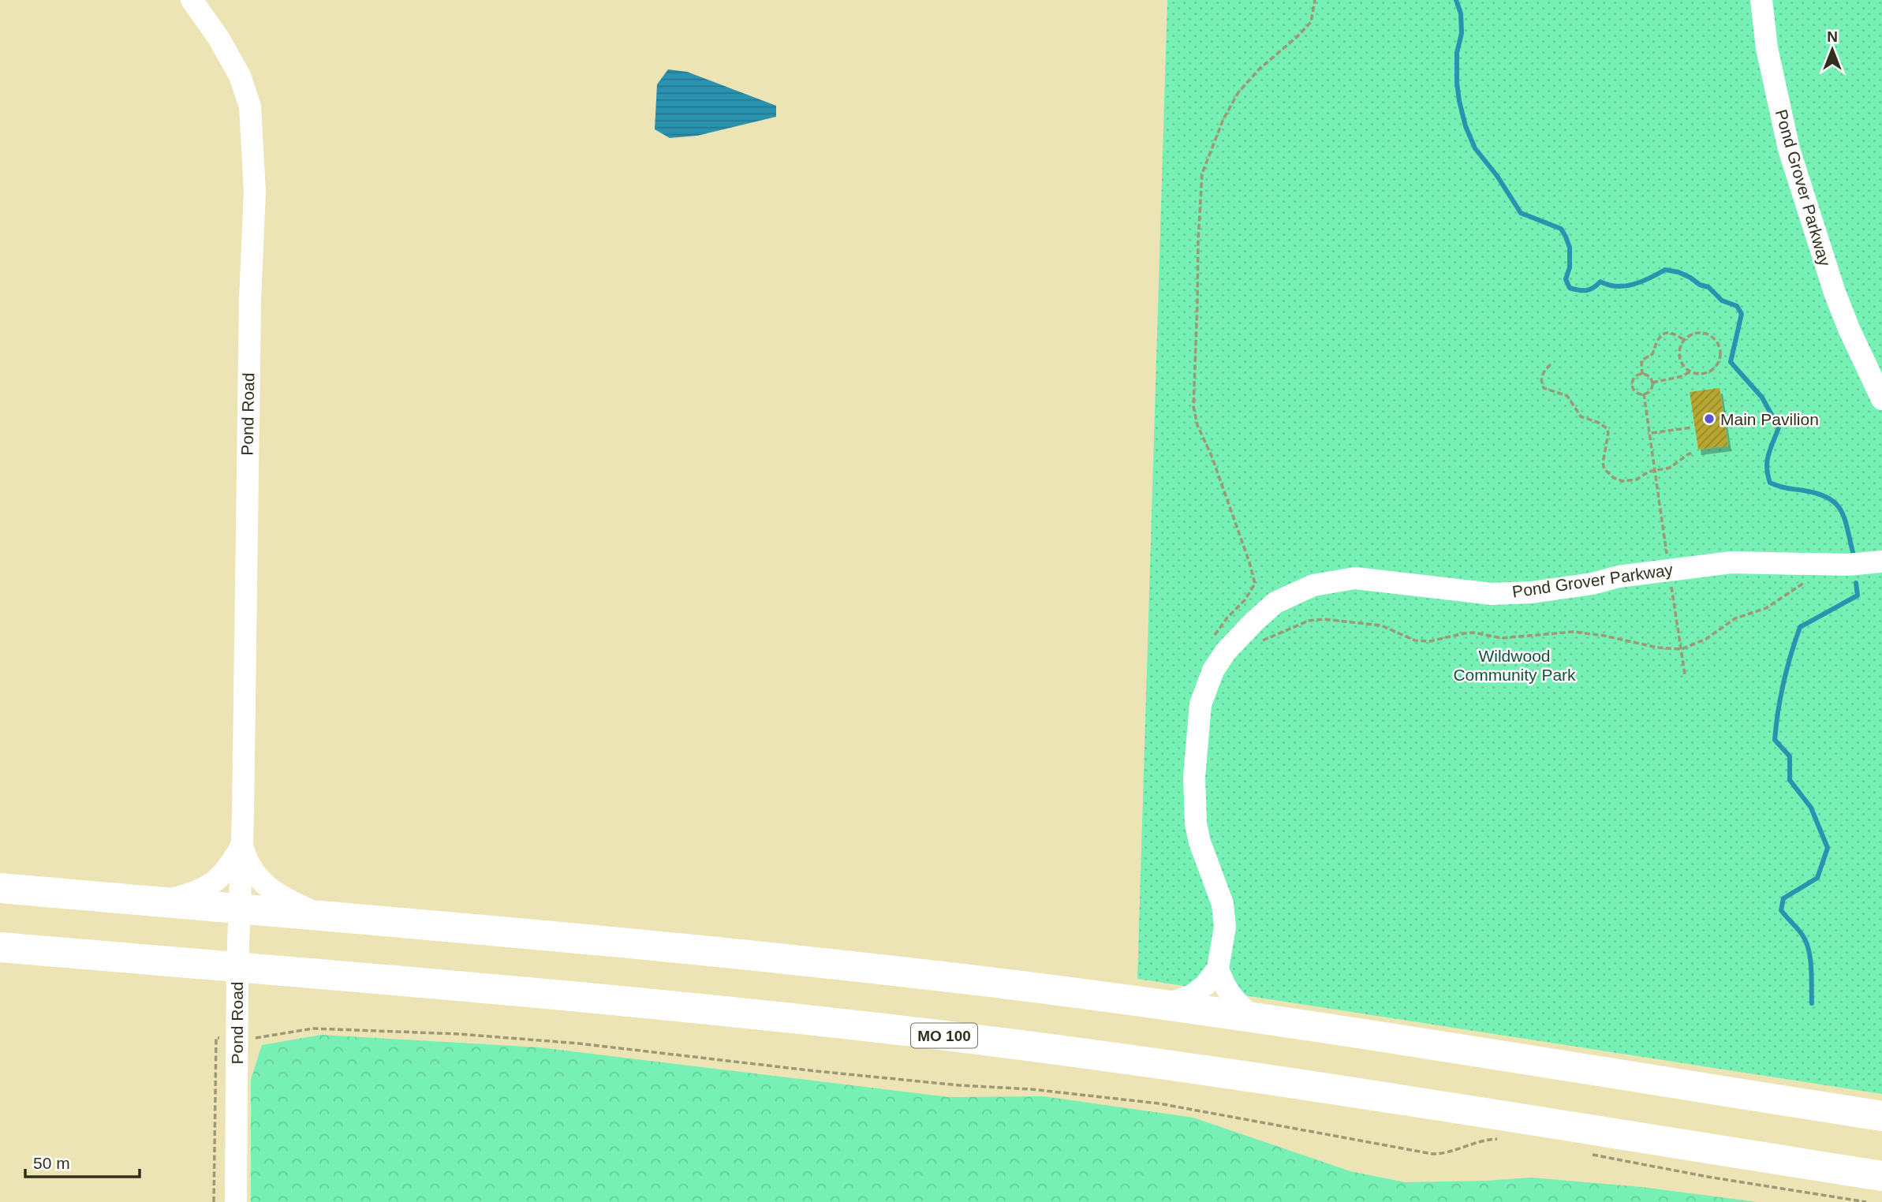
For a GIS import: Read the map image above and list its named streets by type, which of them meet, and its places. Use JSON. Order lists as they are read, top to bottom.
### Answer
{
  "streets": {
    "highway": ["MO 100"],
    "street": ["Pond Grover Parkway", "Pond Road"]
  },
  "crossings": [
    ["Pond Road", "MO 100"]
  ],
  "parks": ["Wildwood Community Park"],
  "places": ["Main Pavilion"],
  "scale_bar": "50 m",
  "north": "top"
}
